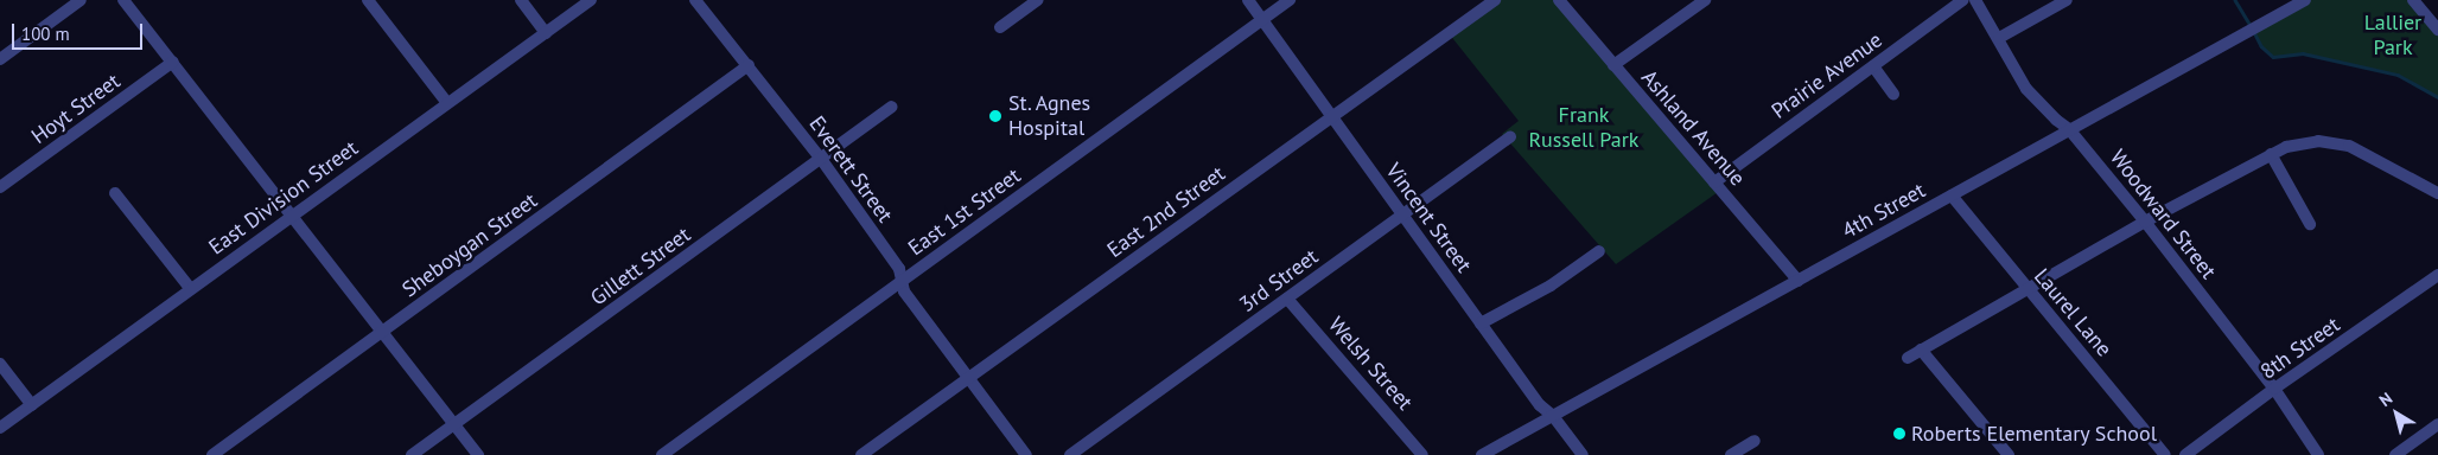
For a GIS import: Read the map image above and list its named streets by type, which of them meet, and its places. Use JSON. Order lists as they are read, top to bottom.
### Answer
{
  "streets": {
    "street": [
      "Prairie Avenue",
      "Hoyt Street",
      "Ashland Avenue",
      "Everett Street",
      "East Division Street",
      "4th Street",
      "East 1st Street",
      "East 2nd Street",
      "Woodward Street",
      "Vincent Street",
      "Sheboygan Street",
      "Gillett Street",
      "3rd Street",
      "Laurel Lane",
      "8th Street",
      "Welsh Street"
    ]
  },
  "crossings": [
    ["Prairie Avenue", "Ashland Avenue"],
    ["Ashland Avenue", "4th Street"],
    ["Everett Street", "East 1st Street"],
    ["Everett Street", "East 2nd Street"],
    ["Everett Street", "Sheboygan Street"],
    ["Everett Street", "Gillett Street"],
    ["4th Street", "Woodward Street"],
    ["4th Street", "Vincent Street"],
    ["4th Street", "Laurel Lane"],
    ["East 1st Street", "Vincent Street"],
    ["East 2nd Street", "Vincent Street"],
    ["Woodward Street", "8th Street"],
    ["Vincent Street", "3rd Street"],
    ["3rd Street", "Welsh Street"]
  ],
  "parks": ["Lallier Park", "Frank Russell Park"],
  "places": ["St. Agnes Hospital", "Roberts Elementary School"],
  "scale_bar": "100 m",
  "north": "top left"
}
